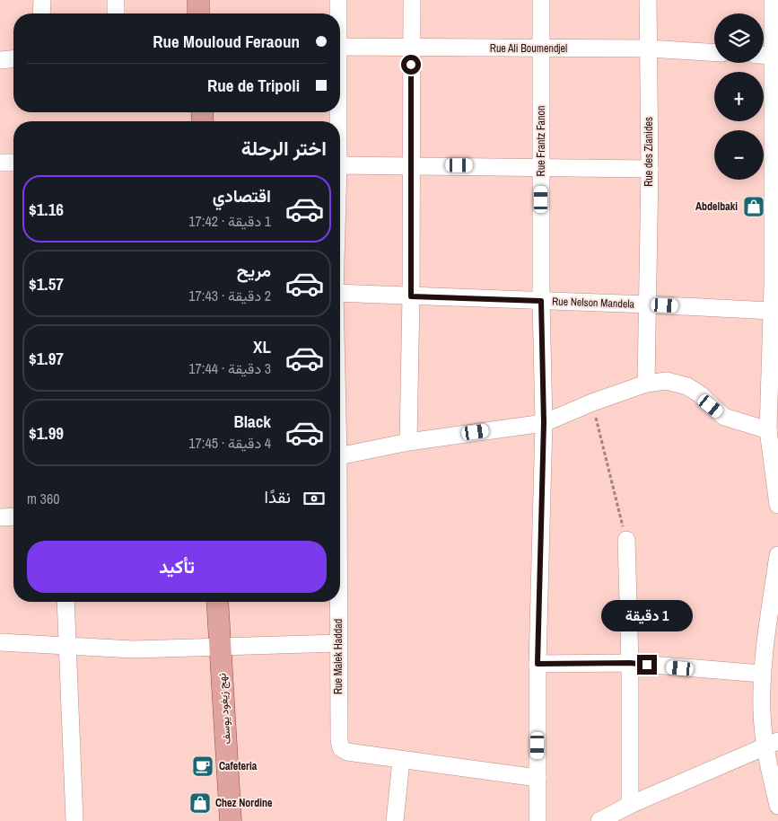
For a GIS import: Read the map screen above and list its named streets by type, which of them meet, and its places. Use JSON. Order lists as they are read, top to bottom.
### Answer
{
  "streets": {
    "main road": ["نهج زيغود يوسف"],
    "street": [
      "Rue Ali Boumendjel",
      "Rue Frantz Fanon",
      "Rue des Zianides",
      "Rue Nelson Mandela",
      "Rue Malek Haddad"
    ]
  },
  "crossings": [
    ["Rue Ali Boumendjel", "Rue Frantz Fanon"],
    ["Rue Ali Boumendjel", "Rue des Zianides"],
    ["Rue Frantz Fanon", "Rue Nelson Mandela"],
    ["Rue des Zianides", "Rue Nelson Mandela"]
  ],
  "places": {
    "shop": ["Abdelbaki", "Chez Nordine"],
    "cafe": ["Cafeteria"]
  },
  "page": {
    "map_buttons": ["+", "−"],
    "banner": ["Rue Mouloud Feraoun", "Rue de Tripoli"],
    "heading": "اختر الرحلة",
    "list": [
      {
        "name": "اقتصادي",
        "note": "1 دقيقة · 17:42",
        "value": "$1.16"
      },
      {
        "name": "مريح",
        "note": "2 دقيقة · 17:43",
        "value": "$1.57"
      },
      {
        "name": "XL",
        "note": "3 دقيقة · 17:44",
        "value": "$1.97"
      },
      {
        "name": "Black",
        "note": "4 دقيقة · 17:45",
        "value": "$1.99"
      }
    ],
    "pay": ["نقدًا", "360 m"],
    "buttons": "تأكيد",
    "bubble": "1 دقيقة"
  }
}
